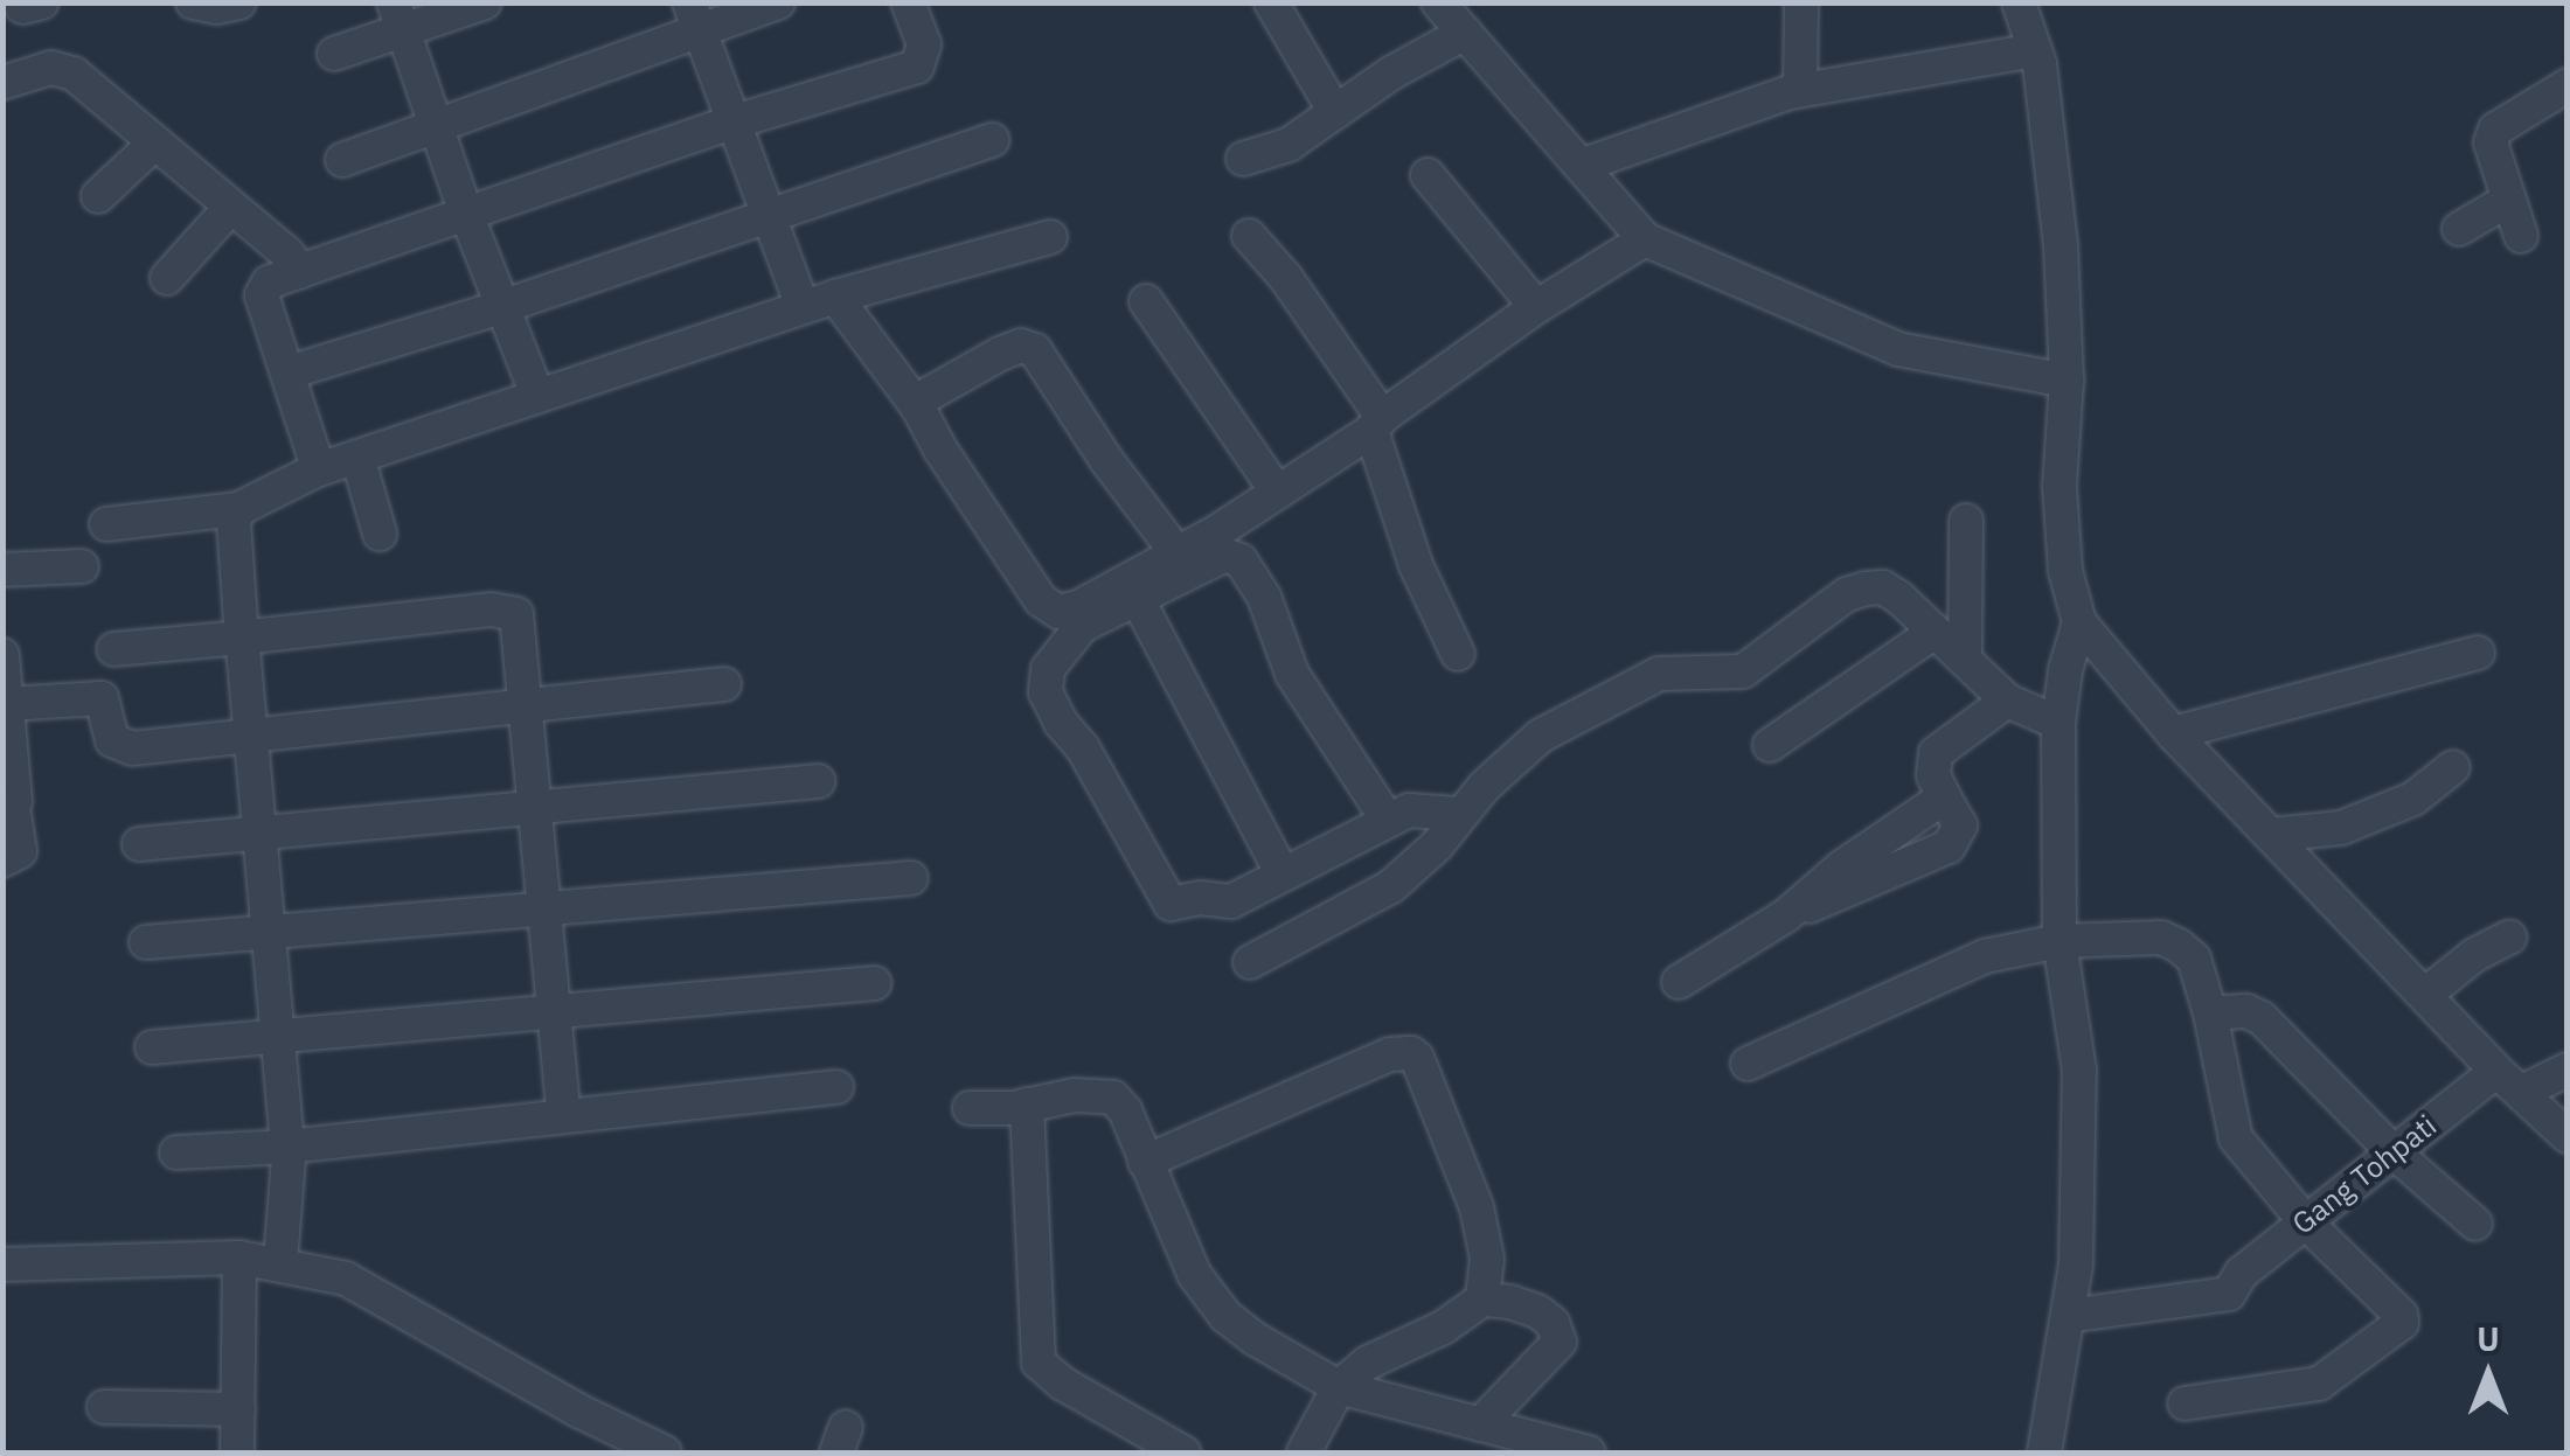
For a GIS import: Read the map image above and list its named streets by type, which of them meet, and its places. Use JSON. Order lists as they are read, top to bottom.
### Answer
{
  "streets": {
    "street": ["Gang Tohpati"]
  },
  "north": "top"
}
